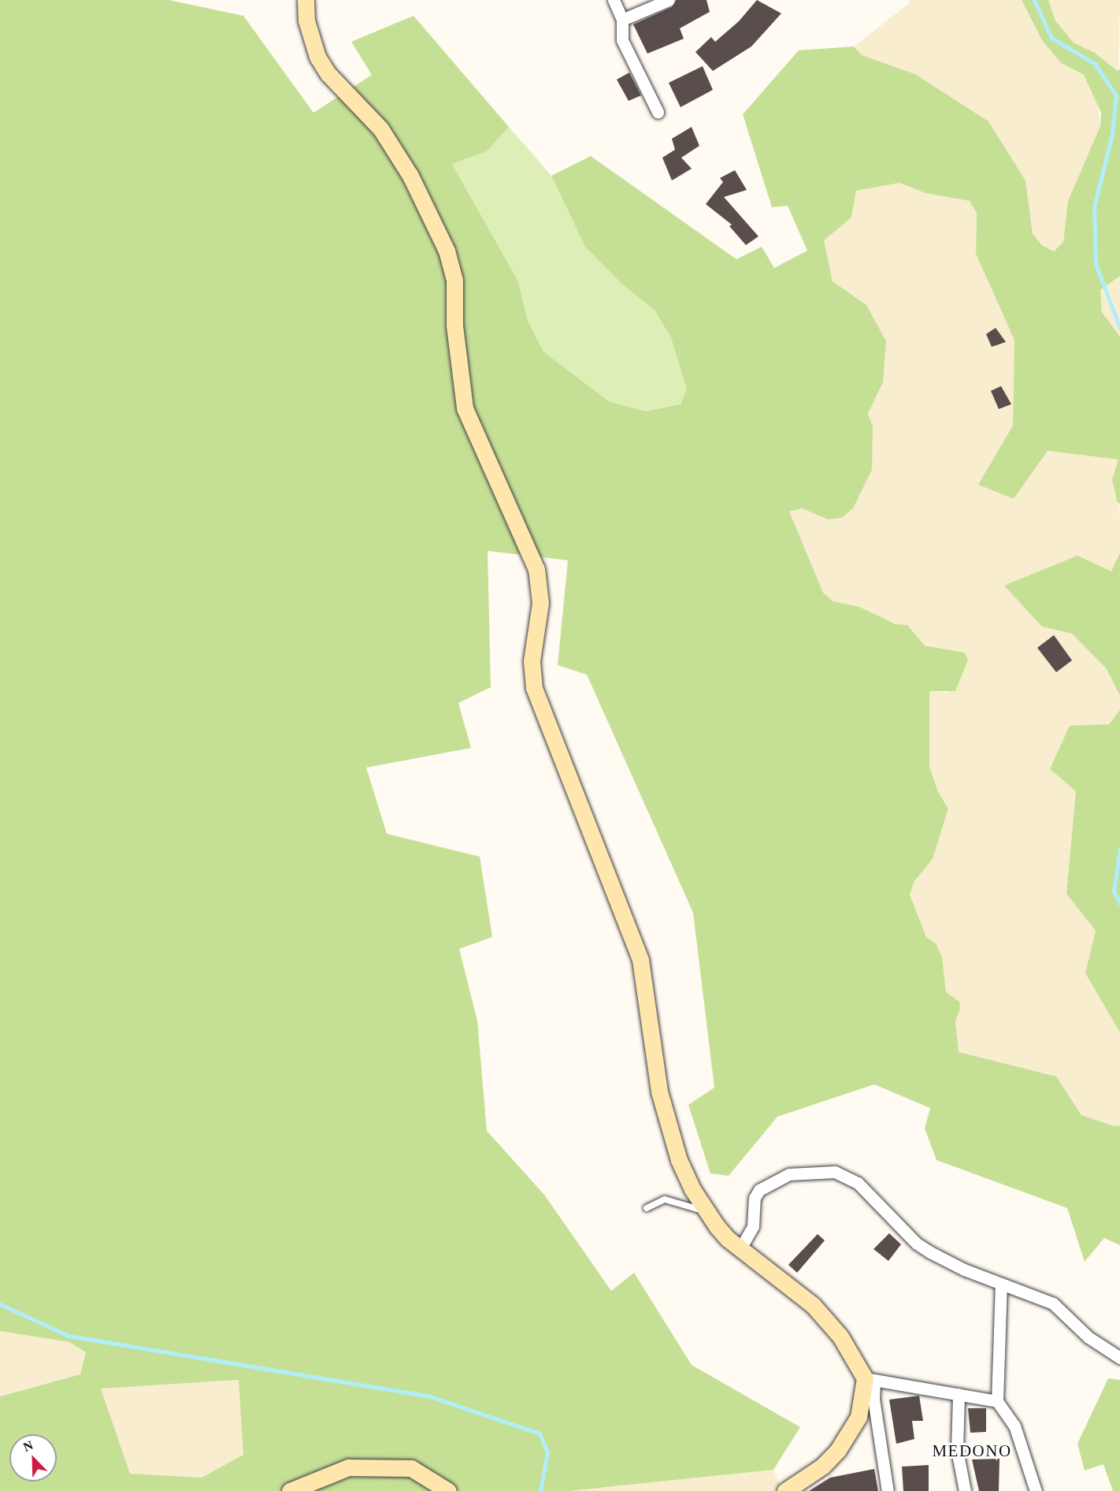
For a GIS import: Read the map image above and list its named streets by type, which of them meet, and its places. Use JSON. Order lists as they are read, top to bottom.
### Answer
{
  "districts": ["MEDONO"],
  "north": "top left"
}
